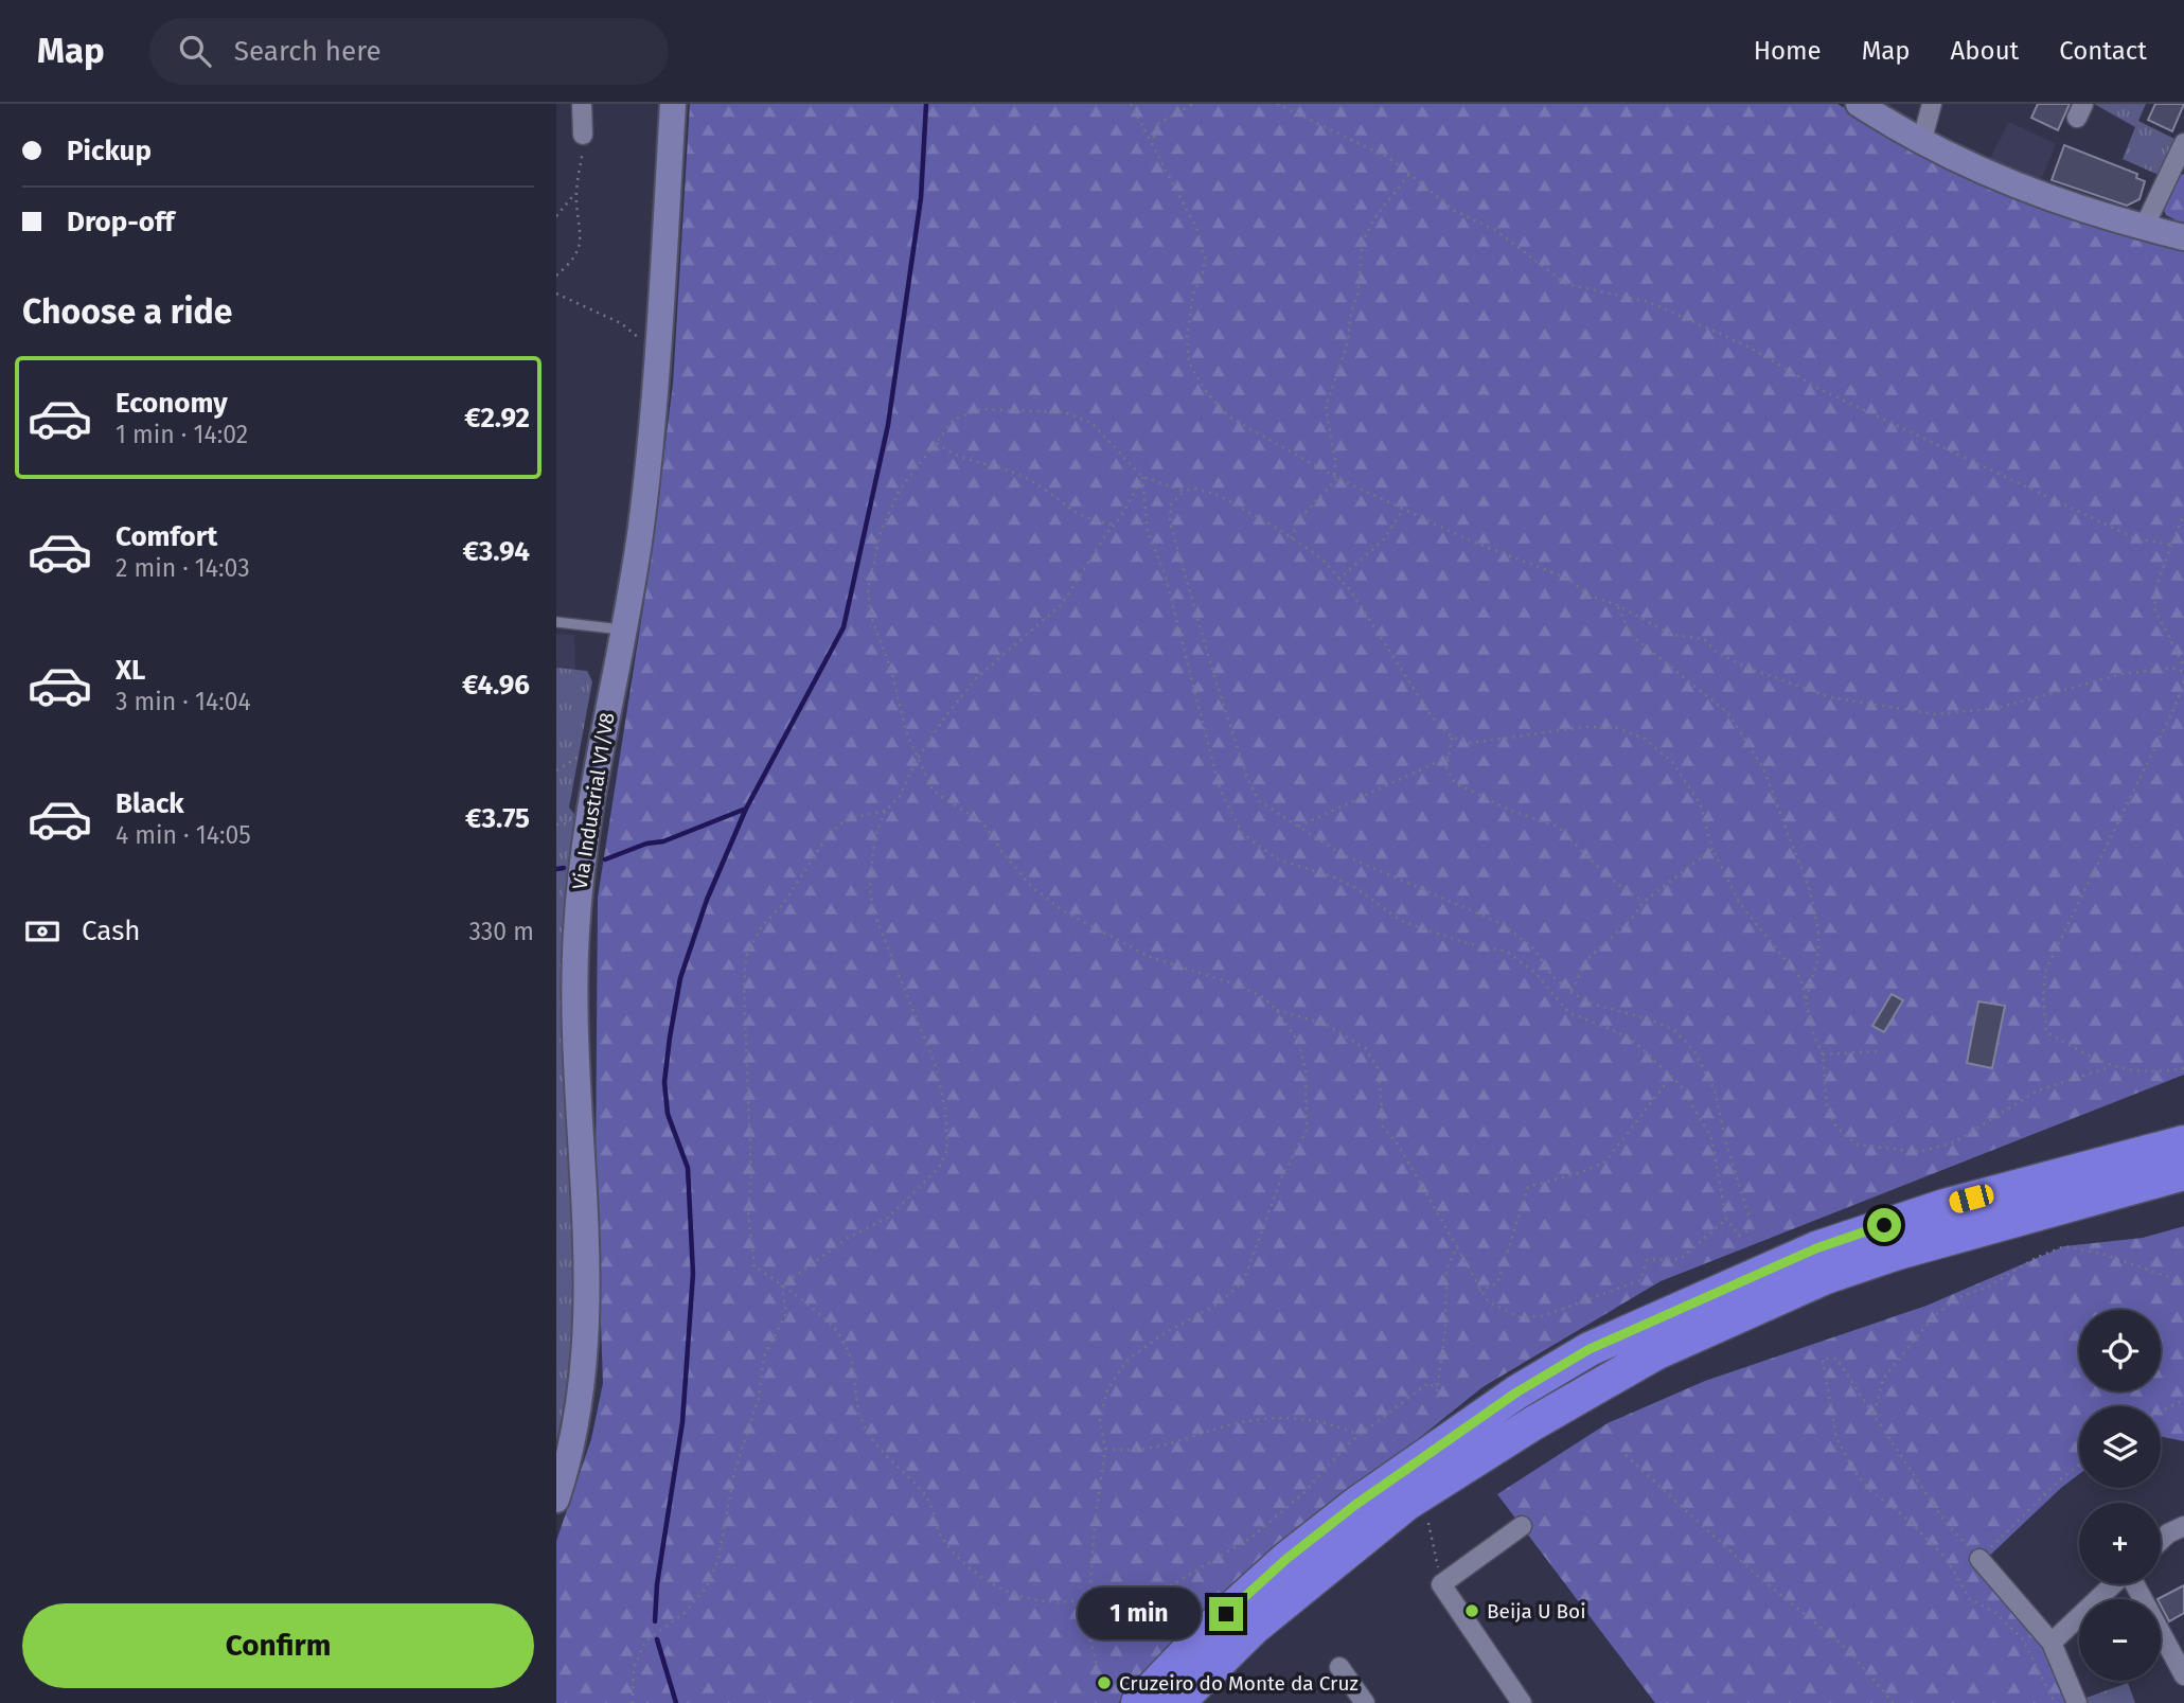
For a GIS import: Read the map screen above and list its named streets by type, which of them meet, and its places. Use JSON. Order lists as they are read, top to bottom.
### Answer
{
  "streets": {
    "main road": ["Via Industrial V1/V8"]
  },
  "places": ["Beija U Boi", "Cruzeiro do Monte da Cruz"],
  "page": {
    "header": "Map",
    "search": "Search here",
    "nav": [
      "Home",
      "Map",
      "About",
      "Contact"
    ],
    "banner": ["Pickup", "Drop-off"],
    "heading": "Choose a ride",
    "list": [
      {
        "name": "Economy",
        "note": "1 min · 14:02",
        "value": "€2.92"
      },
      {
        "name": "Comfort",
        "note": "2 min · 14:03",
        "value": "€3.94"
      },
      {
        "name": "XL",
        "note": "3 min · 14:04",
        "value": "€4.96"
      },
      {
        "name": "Black",
        "note": "4 min · 14:05",
        "value": "€3.75"
      }
    ],
    "pay": ["Cash", "330 m"],
    "map_buttons": ["+", "−"],
    "bubble": "1 min",
    "buttons": "Confirm"
  }
}
